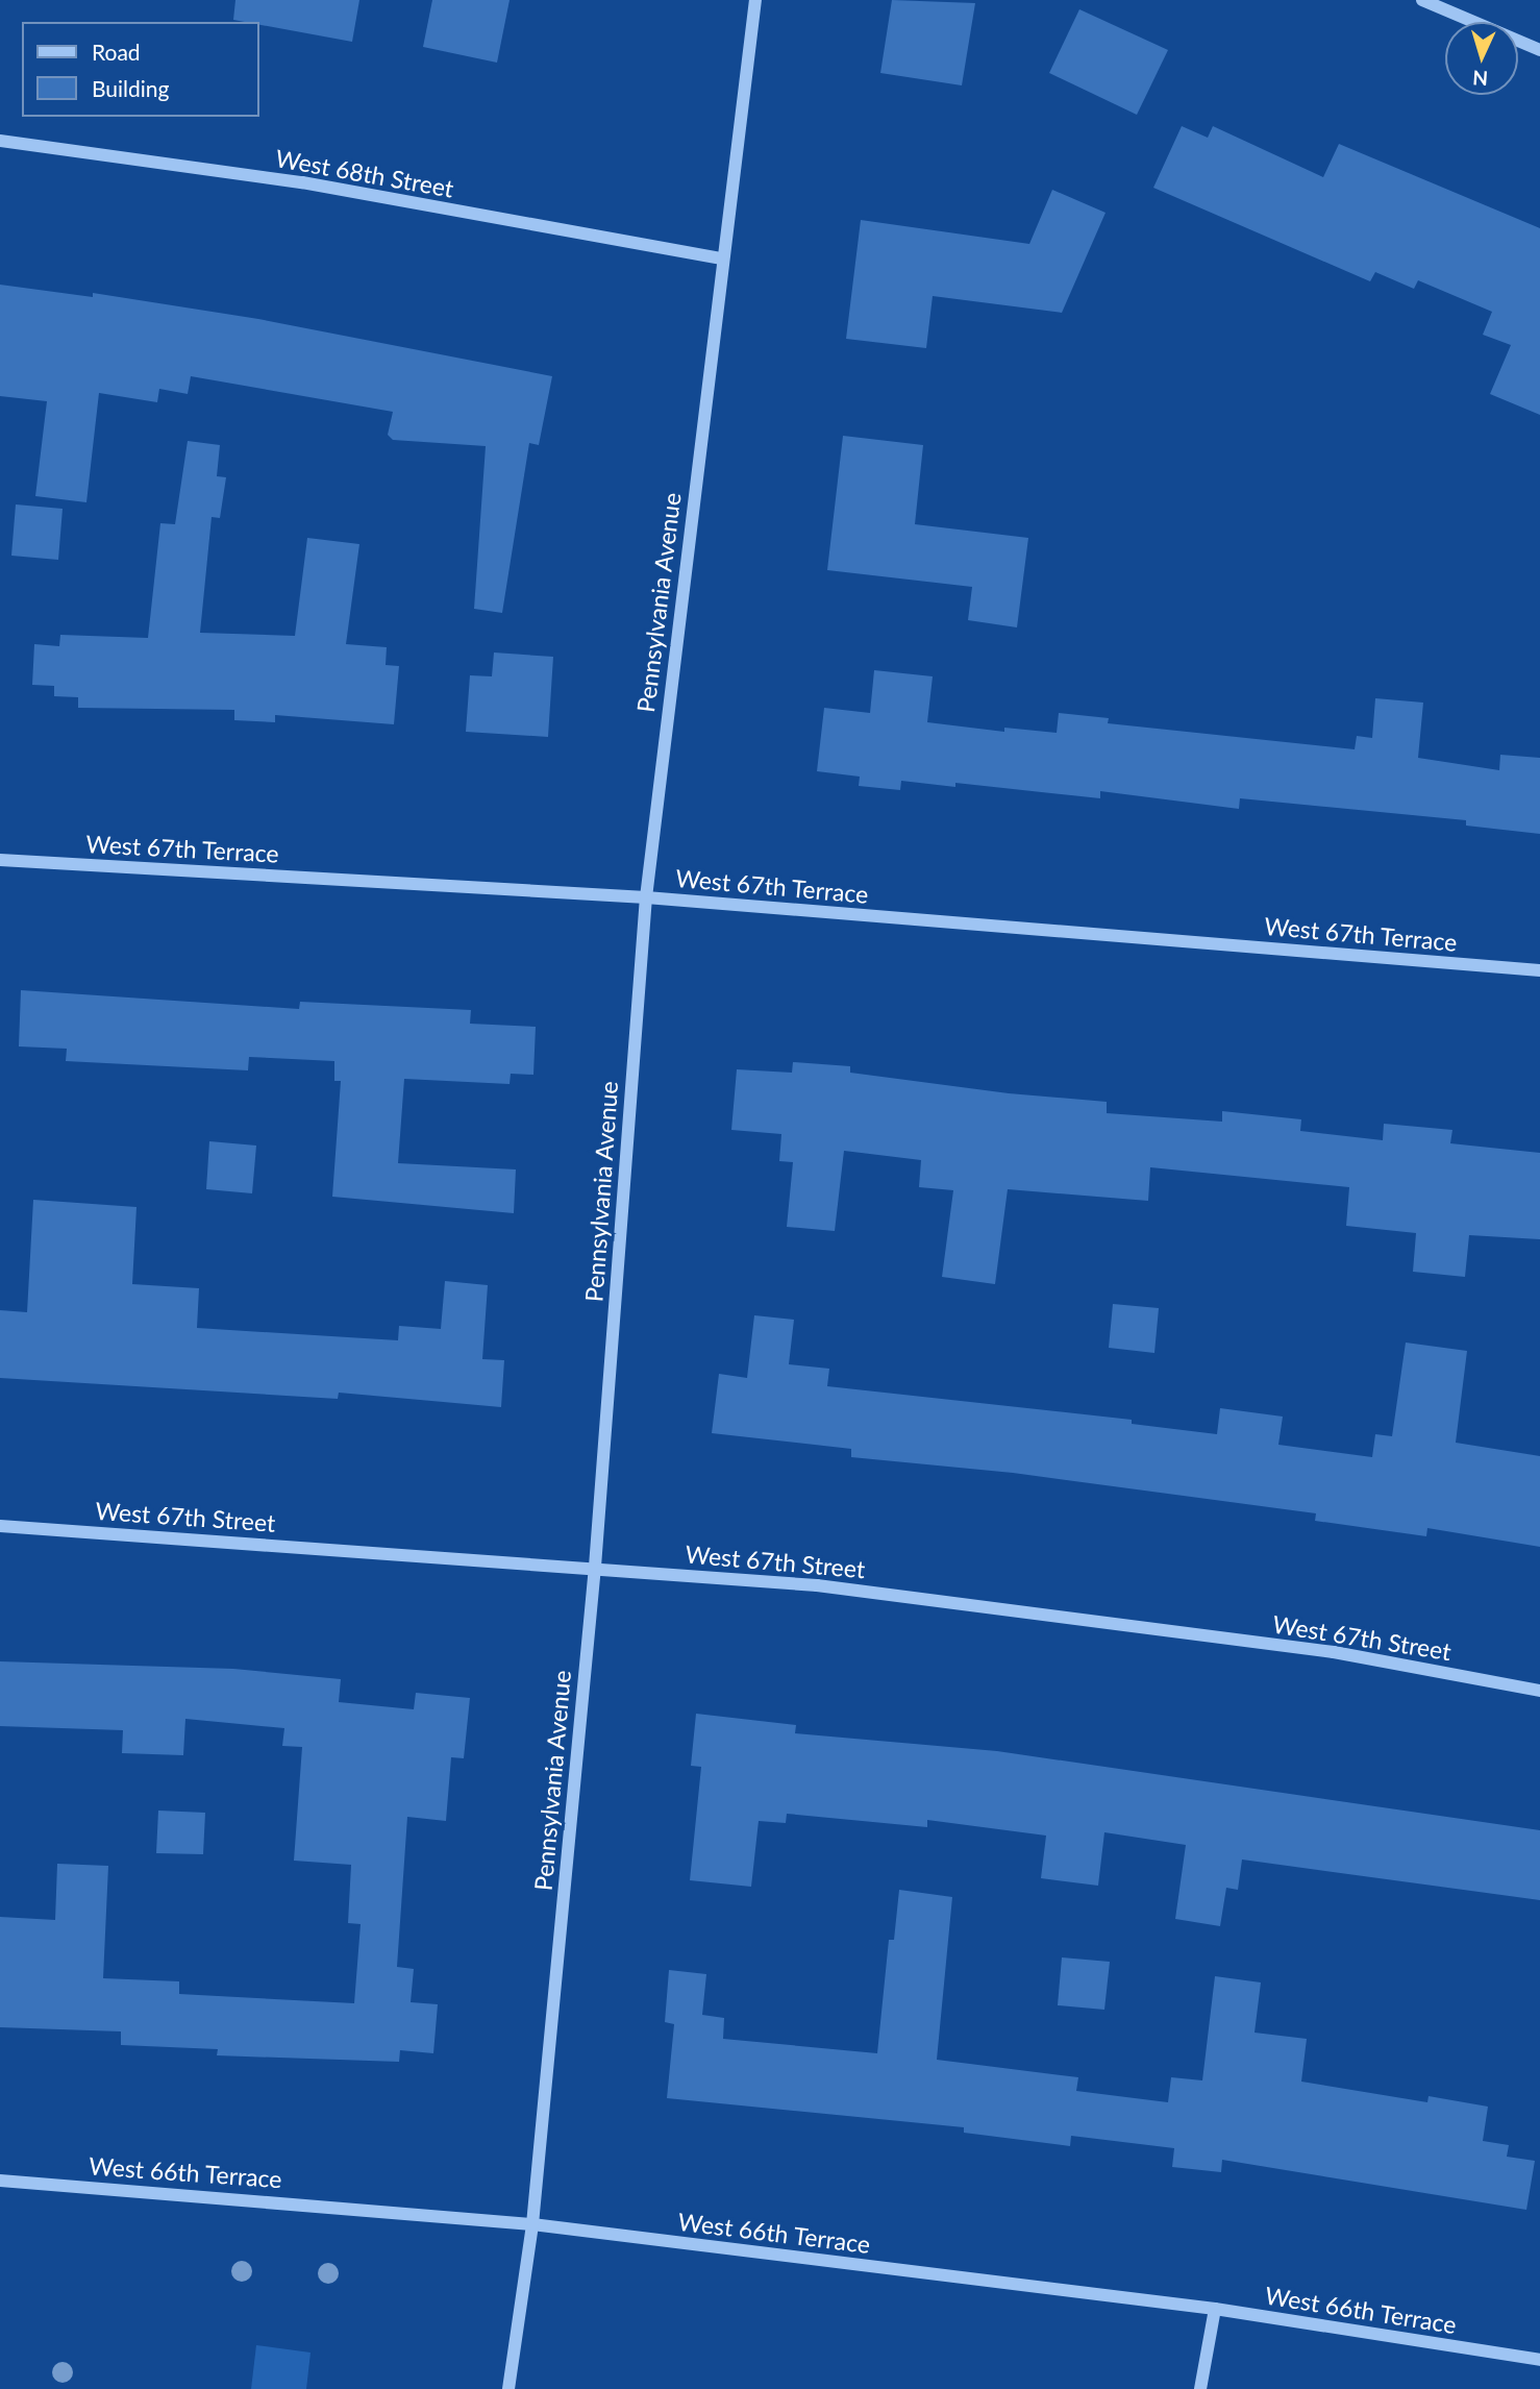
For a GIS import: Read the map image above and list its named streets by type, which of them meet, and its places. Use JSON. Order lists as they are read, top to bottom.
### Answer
{
  "streets": {
    "street": [
      "West 68th Street",
      "Pennsylvania Avenue",
      "West 67th Terrace",
      "West 67th Street",
      "West 66th Terrace"
    ]
  },
  "crossings": [
    ["West 68th Street", "Pennsylvania Avenue"],
    ["Pennsylvania Avenue", "West 67th Terrace"],
    ["Pennsylvania Avenue", "West 67th Street"],
    ["Pennsylvania Avenue", "West 66th Terrace"]
  ],
  "legend": ["Road", "Building"],
  "north": "bottom"
}
